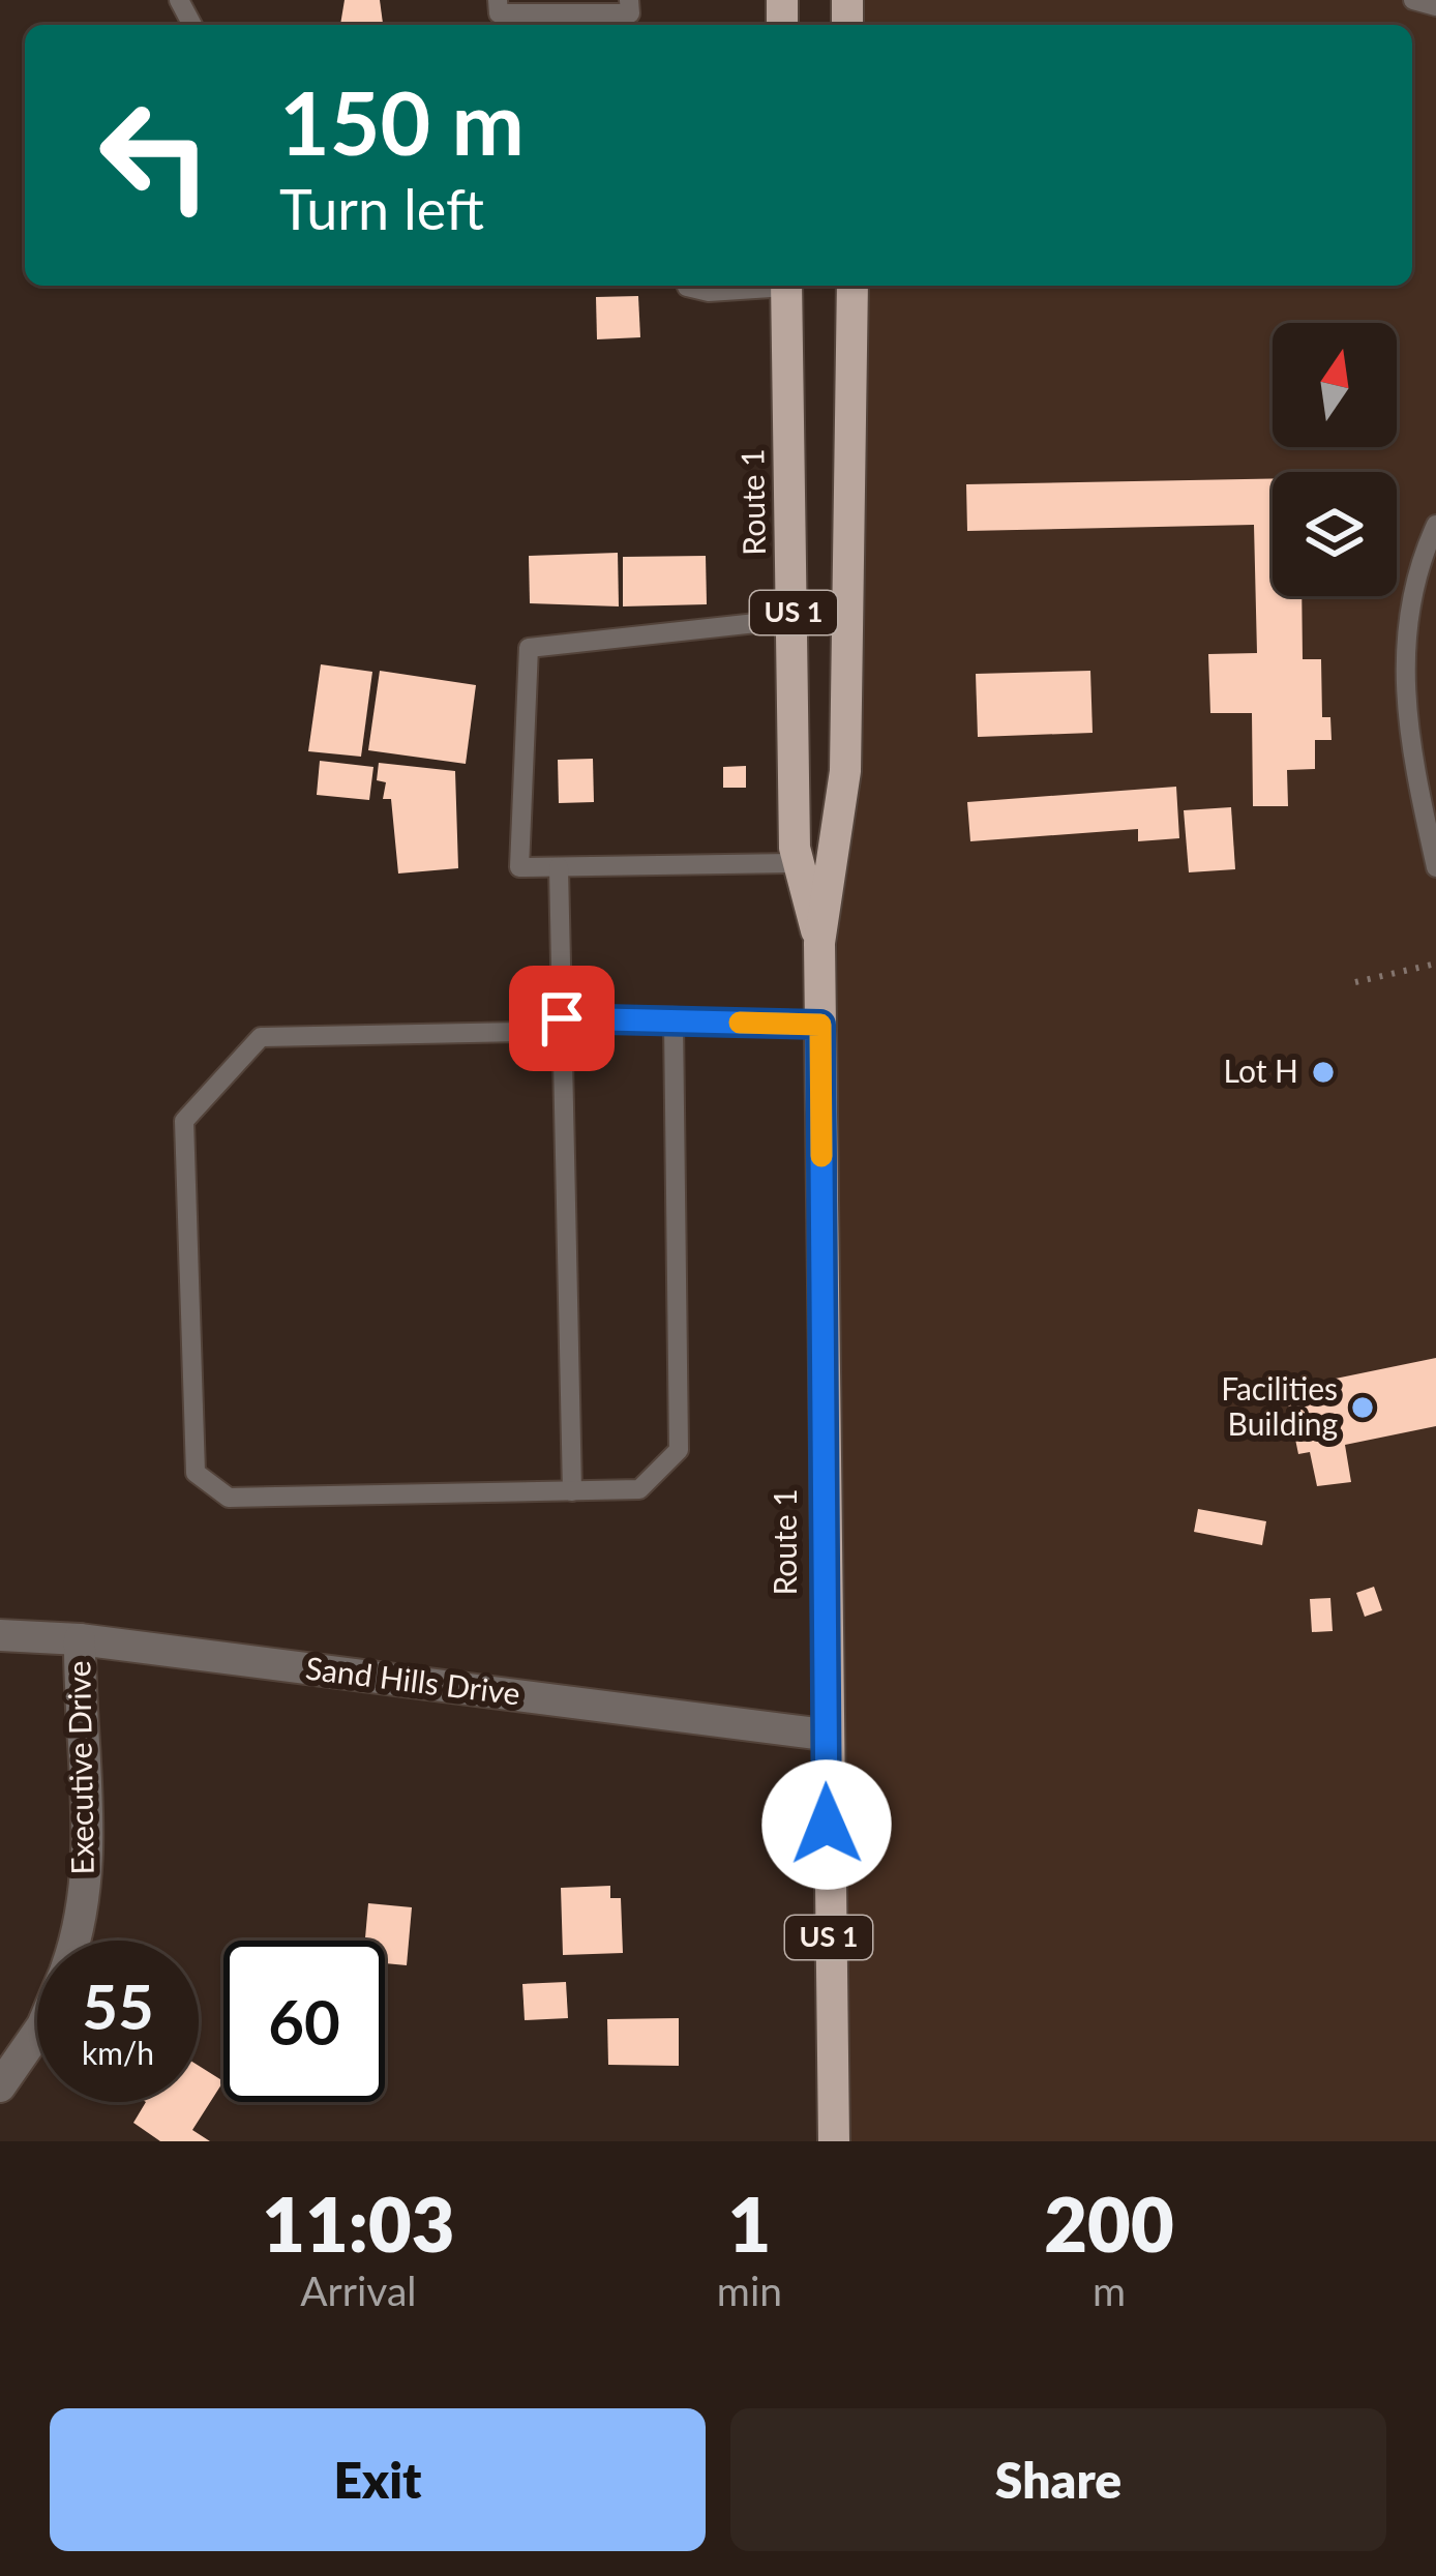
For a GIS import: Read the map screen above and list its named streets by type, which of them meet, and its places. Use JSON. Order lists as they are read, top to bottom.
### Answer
{
  "streets": {
    "main road": ["Route 1", "US 1"],
    "street": ["Sand Hills Drive", "Executive Drive"]
  },
  "crossings": [
    ["Route 1", "Sand Hills Drive"],
    ["Sand Hills Drive", "Executive Drive"]
  ],
  "places": ["Lot H", "Facilities Building"],
  "north": "top",
  "page": {
    "turn": ["150 m", "Turn left"],
    "speed": "55 km/h",
    "limit": "60",
    "eta": [
      "11:03",
      "Arrival",
      "1",
      "min",
      "200",
      "m"
    ],
    "buttons": ["Exit", "Share"]
  }
}
